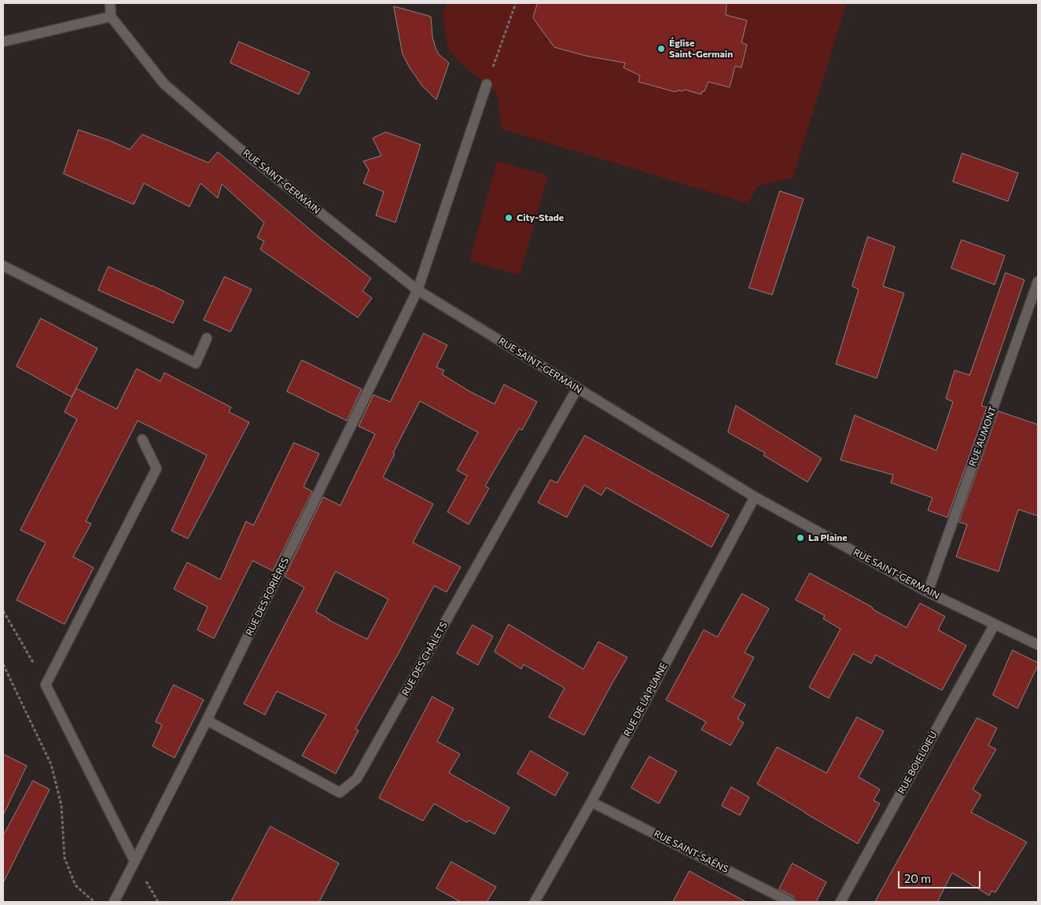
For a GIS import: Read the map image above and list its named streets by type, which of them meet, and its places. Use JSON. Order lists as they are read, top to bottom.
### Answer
{
  "streets": {
    "street": [
      "RUE SAINT-GERMAIN",
      "RUE AUMONT",
      "RUE DES FORIÈRES",
      "RUE DES CHÂLETS",
      "RUE DE LA PLAINE",
      "RUE BOIELDIEU",
      "RUE SAINT-SAËNS"
    ]
  },
  "crossings": [
    ["RUE SAINT-GERMAIN", "RUE AUMONT"],
    ["RUE SAINT-GERMAIN", "RUE DES FORIÈRES"],
    ["RUE SAINT-GERMAIN", "RUE DES CHÂLETS"],
    ["RUE SAINT-GERMAIN", "RUE DE LA PLAINE"],
    ["RUE SAINT-GERMAIN", "RUE BOIELDIEU"],
    ["RUE DES FORIÈRES", "RUE DES CHÂLETS"],
    ["RUE DE LA PLAINE", "RUE SAINT-SAËNS"]
  ],
  "places": ["Église Saint-Germain", "City-Stade", "La Plaine"],
  "scale_bar": "20 m"
}
